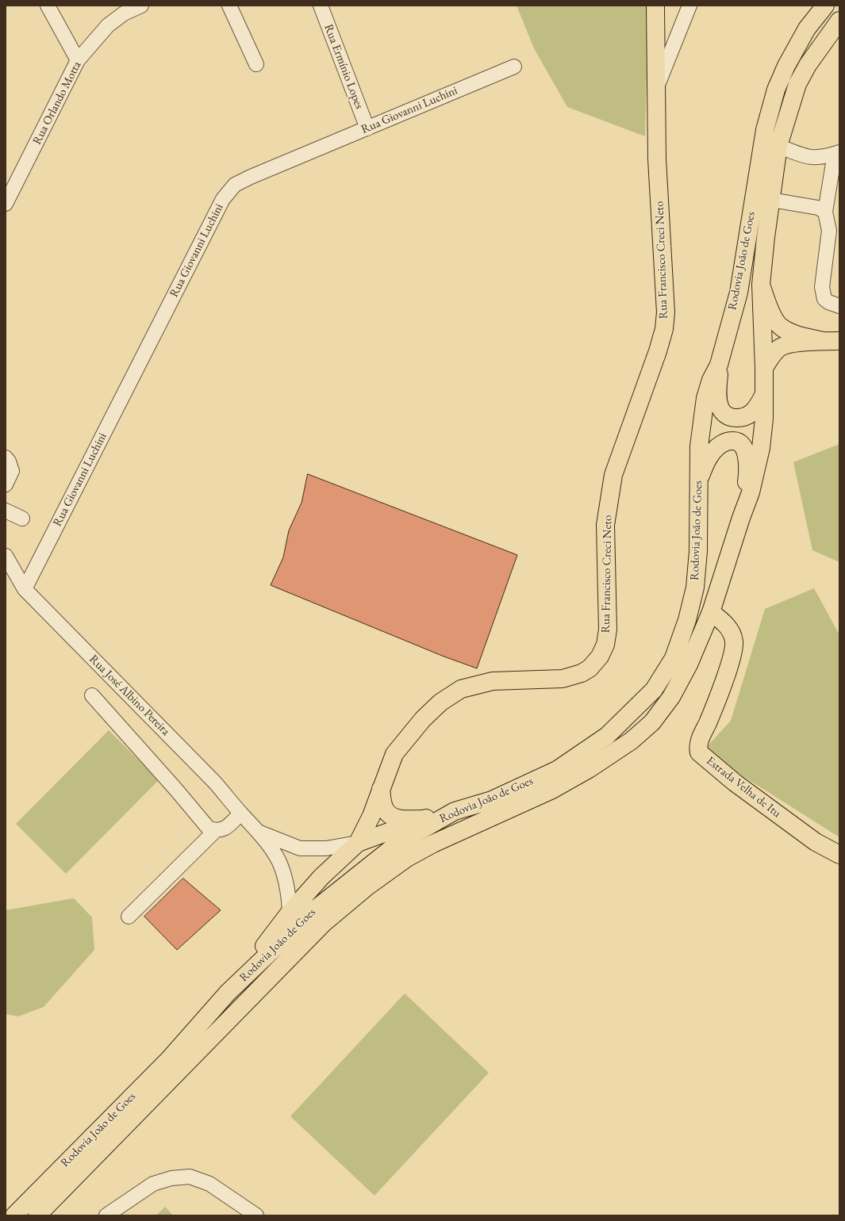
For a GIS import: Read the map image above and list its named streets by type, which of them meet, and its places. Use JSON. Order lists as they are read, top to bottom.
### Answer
{
  "streets": {
    "main road": ["Rua Francisco Creci Neto", "Rodovia João de Goes", "Estrada Velha de Itu"],
    "street": [
      "Rua Ermínio Lopes",
      "Rua Orlando Motta",
      "Rua Giovanni Luchini",
      "Rua José Albino Pereira"
    ]
  },
  "crossings": [
    ["Rua Ermínio Lopes", "Rua Giovanni Luchini"],
    ["Rua Giovanni Luchini", "Rua José Albino Pereira"],
    ["Rua Francisco Creci Neto", "Rua José Albino Pereira"],
    ["Rodovia João de Goes", "Estrada Velha de Itu"]
  ]
}
